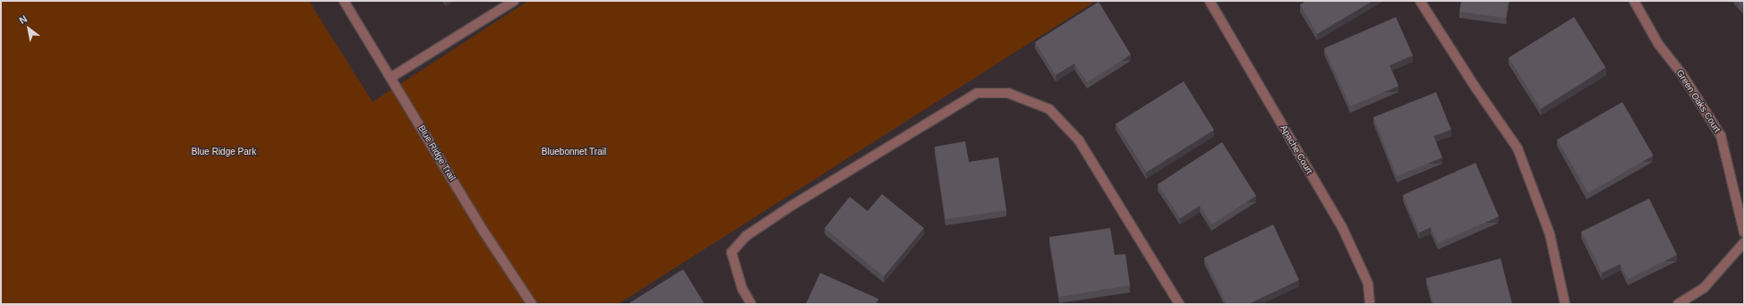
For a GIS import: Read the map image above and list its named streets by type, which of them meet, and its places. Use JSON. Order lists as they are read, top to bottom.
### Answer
{
  "streets": {
    "street": ["Green Oaks Court", "Apache Court", "Blue Ridge Trail"]
  },
  "parks": ["Blue Ridge Park", "Bluebonnet Trail"],
  "north": "top left"
}
